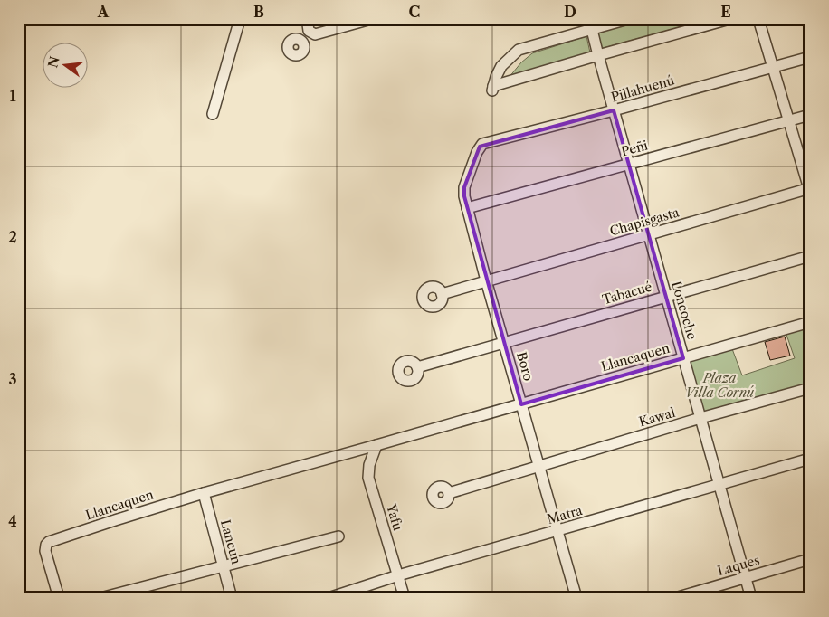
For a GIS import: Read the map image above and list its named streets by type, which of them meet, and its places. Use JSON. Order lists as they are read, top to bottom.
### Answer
{
  "streets": {
    "street": [
      "Pillahuenú",
      "Peñi",
      "Chapisgasta",
      "Tabacué",
      "Loncoche",
      "Llancaquen",
      "Boro",
      "Kawal",
      "Matra",
      "Yafu",
      "Lancun",
      "Laques"
    ]
  },
  "crossings": [
    ["Pillahuenú", "Loncoche"],
    ["Pillahuenú", "Boro"],
    ["Peñi", "Loncoche"],
    ["Peñi", "Boro"],
    ["Chapisgasta", "Loncoche"],
    ["Chapisgasta", "Boro"],
    ["Tabacué", "Loncoche"],
    ["Tabacué", "Boro"],
    ["Loncoche", "Llancaquen"],
    ["Loncoche", "Kawal"],
    ["Loncoche", "Matra"],
    ["Loncoche", "Laques"],
    ["Llancaquen", "Boro"],
    ["Llancaquen", "Yafu"],
    ["Llancaquen", "Lancun"],
    ["Boro", "Kawal"],
    ["Boro", "Matra"],
    ["Matra", "Yafu"]
  ],
  "parks": ["Plaza Villa Cornú"],
  "north": "left",
  "grid": {
    "columns": [
      "A",
      "B",
      "C",
      "D",
      "E"
    ],
    "rows": [
      "1",
      "2",
      "3",
      "4"
    ]
  }
}
